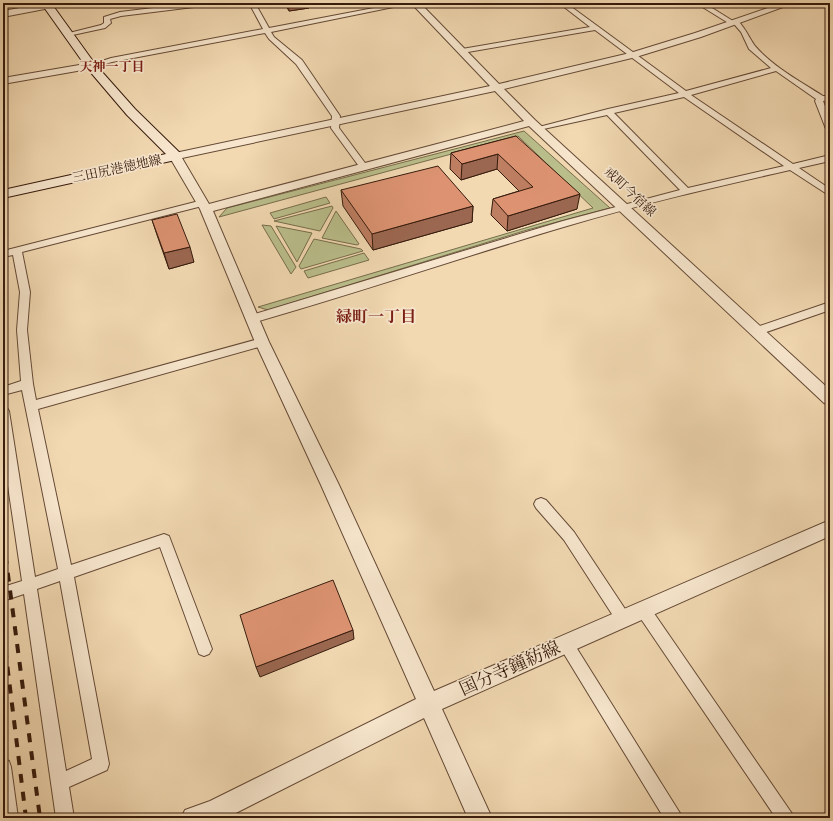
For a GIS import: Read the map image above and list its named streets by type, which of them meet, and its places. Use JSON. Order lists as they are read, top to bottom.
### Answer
{
  "streets": {
    "main road": ["三田尻港徳地線"],
    "street": ["戒町今宿線", "国分寺鐘紡線"]
  },
  "districts": ["天神一丁目", "緑町一丁目"]
}
